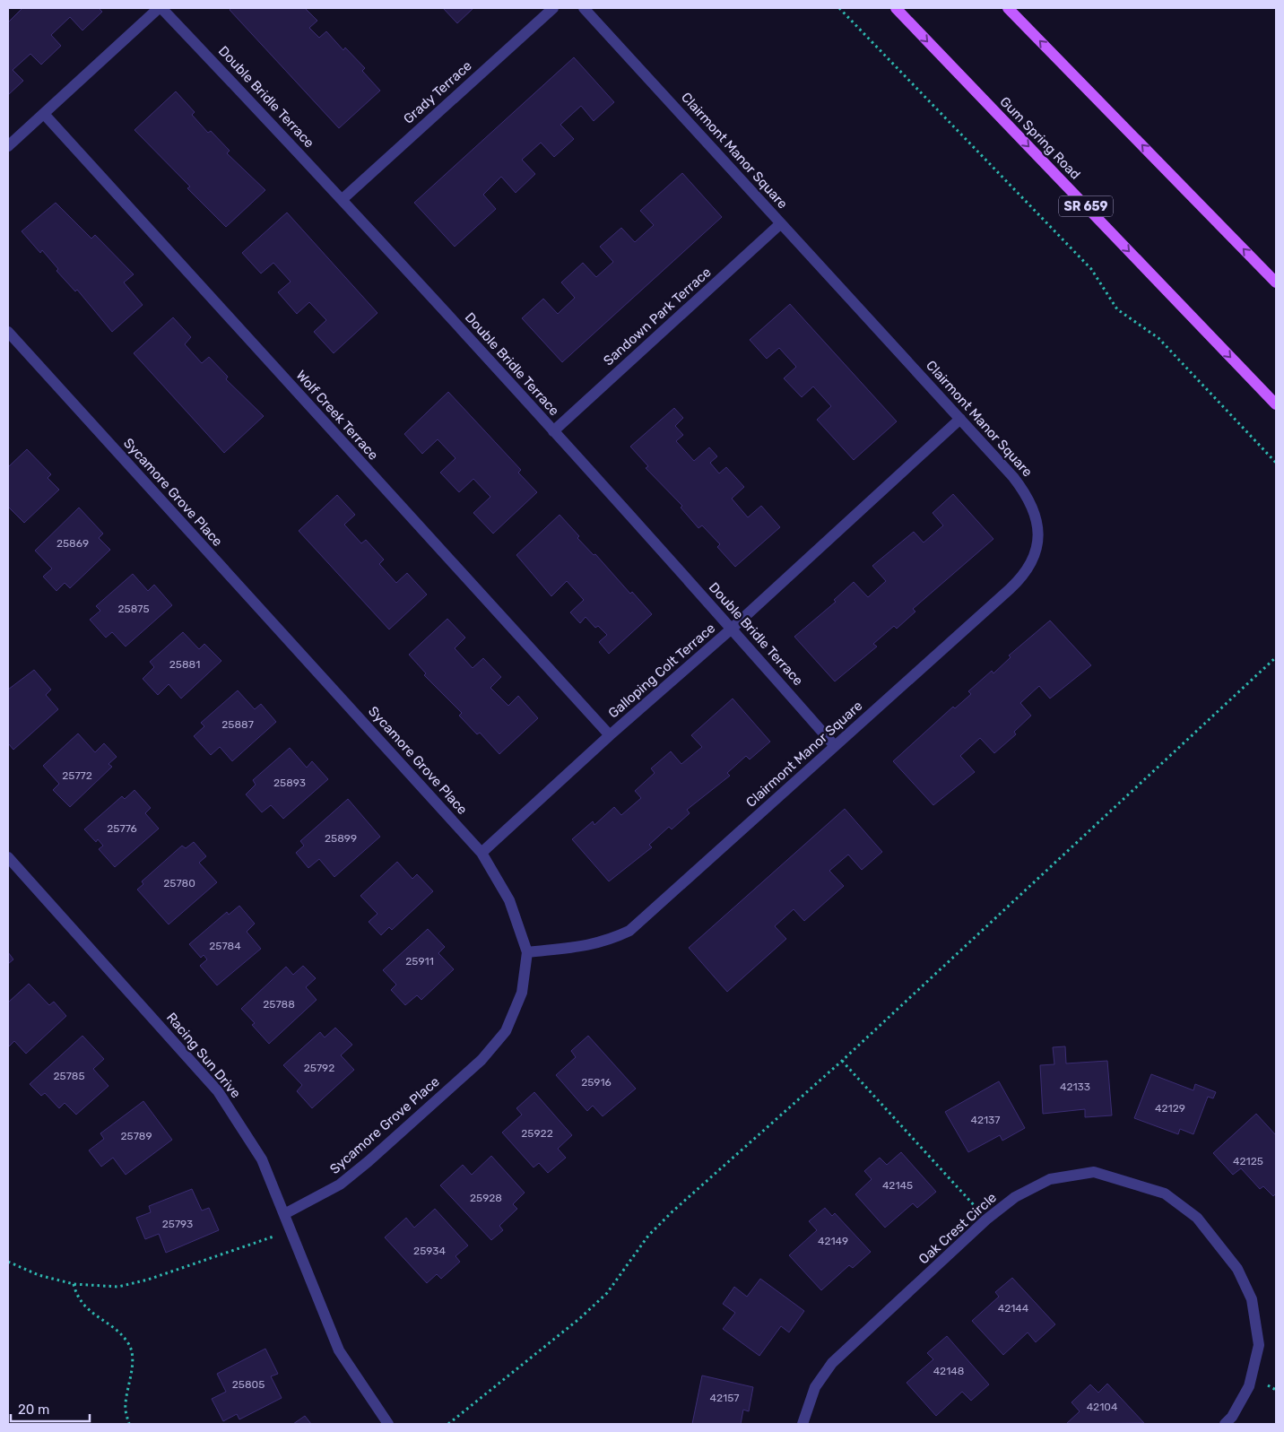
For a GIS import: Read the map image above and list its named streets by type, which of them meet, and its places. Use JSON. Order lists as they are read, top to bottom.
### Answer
{
  "streets": {
    "main road": ["Gum Spring Road", "SR 659"],
    "street": [
      "Grady Terrace",
      "Double Bridle Terrace",
      "Clairmont Manor Square",
      "Sandown Park Terrace",
      "Wolf Creek Terrace",
      "Sycamore Grove Place",
      "Galloping Colt Terrace",
      "Racing Sun Drive",
      "Oak Crest Circle"
    ]
  },
  "crossings": [
    ["Grady Terrace", "Double Bridle Terrace"],
    ["Double Bridle Terrace", "Clairmont Manor Square"],
    ["Double Bridle Terrace", "Sandown Park Terrace"],
    ["Double Bridle Terrace", "Galloping Colt Terrace"],
    ["Clairmont Manor Square", "Sandown Park Terrace"],
    ["Clairmont Manor Square", "Sycamore Grove Place"],
    ["Clairmont Manor Square", "Galloping Colt Terrace"],
    ["Wolf Creek Terrace", "Galloping Colt Terrace"],
    ["Sycamore Grove Place", "Galloping Colt Terrace"],
    ["Sycamore Grove Place", "Racing Sun Drive"]
  ],
  "house_numbers": [
    "25869",
    "25875",
    "25881",
    "25887",
    "25772",
    "25893",
    "25776",
    "25899",
    "25780",
    "25784",
    "25911",
    "25788",
    "25792",
    "25785",
    "25916",
    "42133",
    "42129",
    "42137",
    "25922",
    "25789",
    "42125",
    "42145",
    "25928",
    "25793",
    "42149",
    "25934",
    "42144",
    "42148",
    "25805",
    "42157",
    "42104"
  ],
  "scale_bar": "20 m"
}
